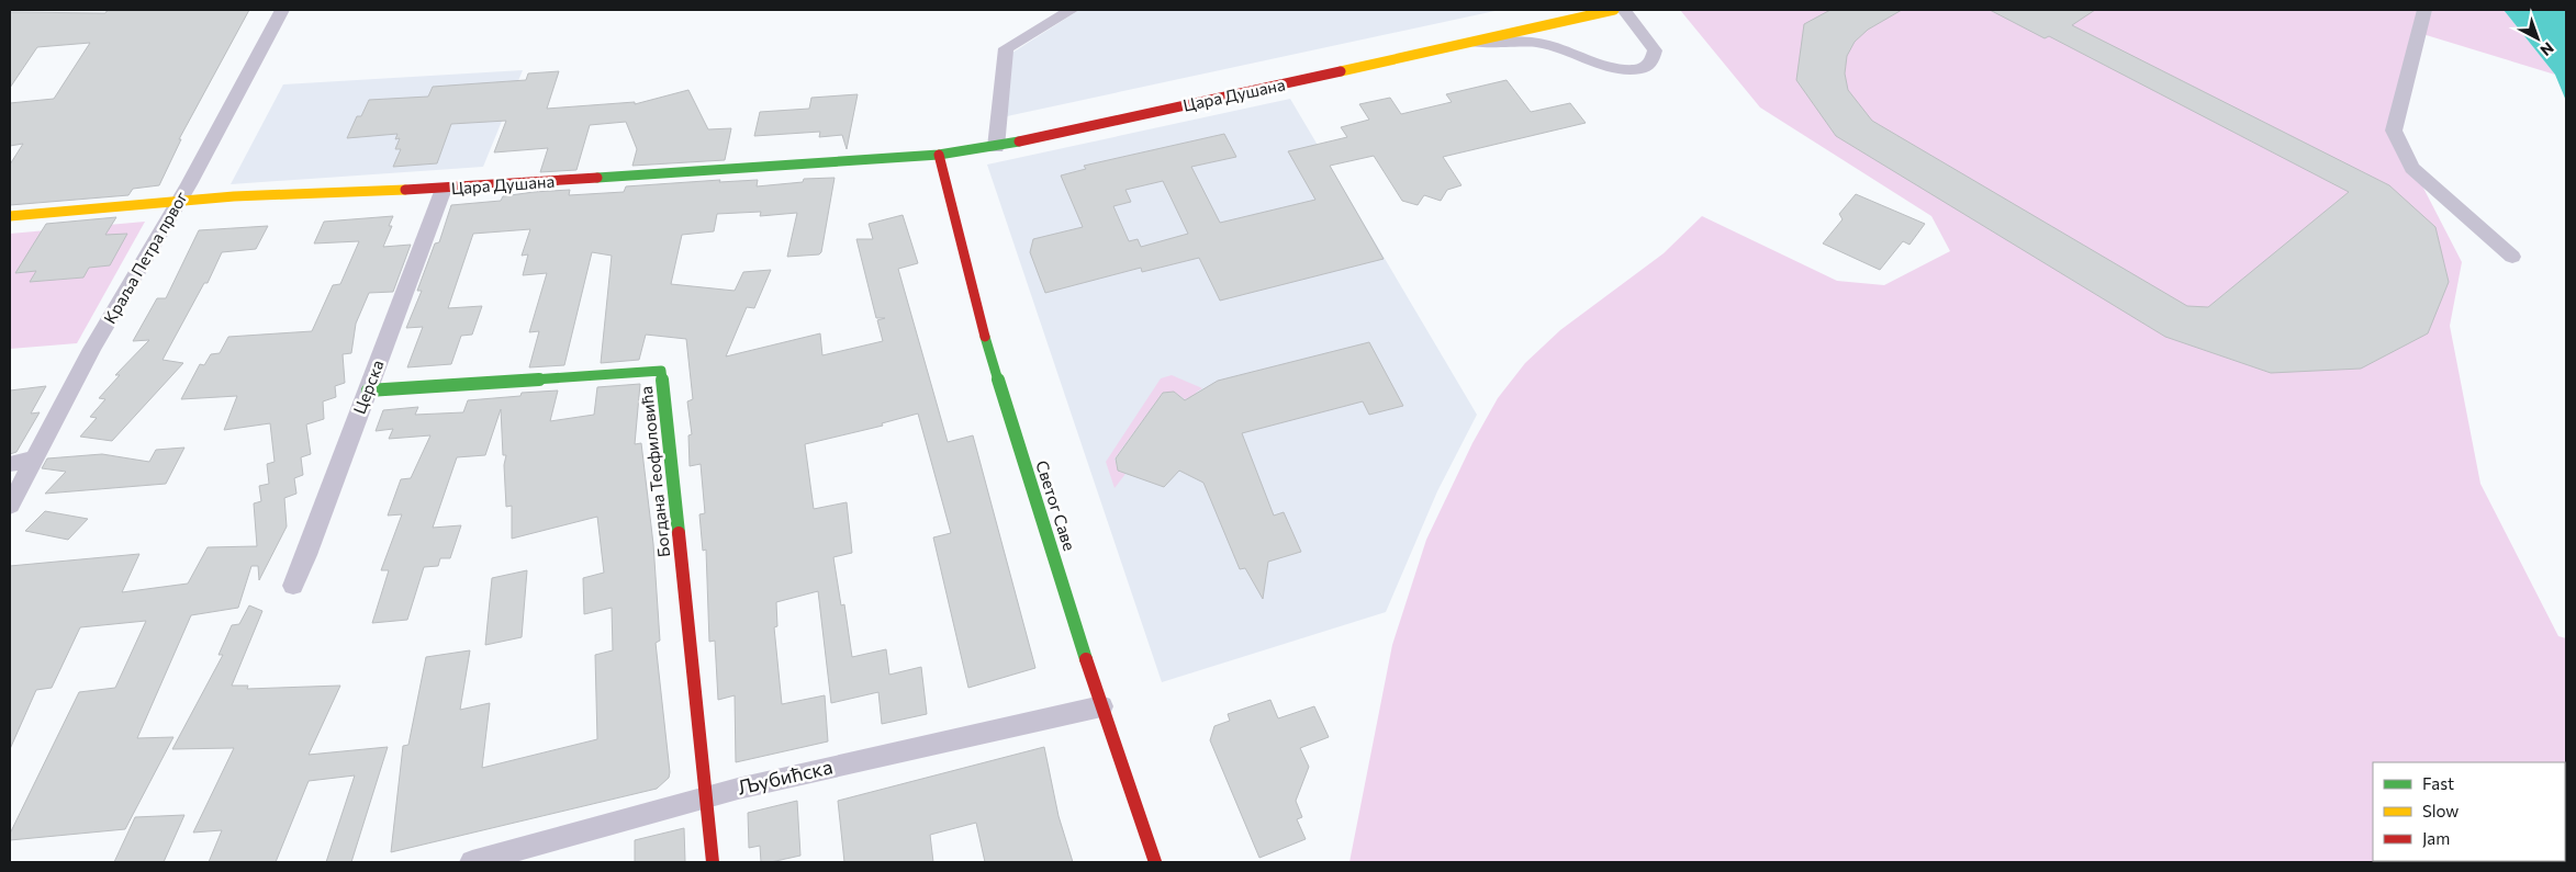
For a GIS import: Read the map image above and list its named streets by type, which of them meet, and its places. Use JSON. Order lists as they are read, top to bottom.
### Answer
{
  "streets": {
    "street": [
      "Цара Душана",
      "Краља Петра првог",
      "Церска",
      "Богдана Теофиловића",
      "Светог Саве",
      "Љубићска"
    ]
  },
  "crossings": [
    ["Цара Душана", "Краља Петра првог"],
    ["Цара Душана", "Церска"],
    ["Цара Душана", "Светог Саве"],
    ["Церска", "Богдана Теофиловића"],
    ["Богдана Теофиловића", "Љубићска"],
    ["Светог Саве", "Љубићска"]
  ],
  "legend": ["Fast", "Slow", "Jam"],
  "north": "bottom right"
}
